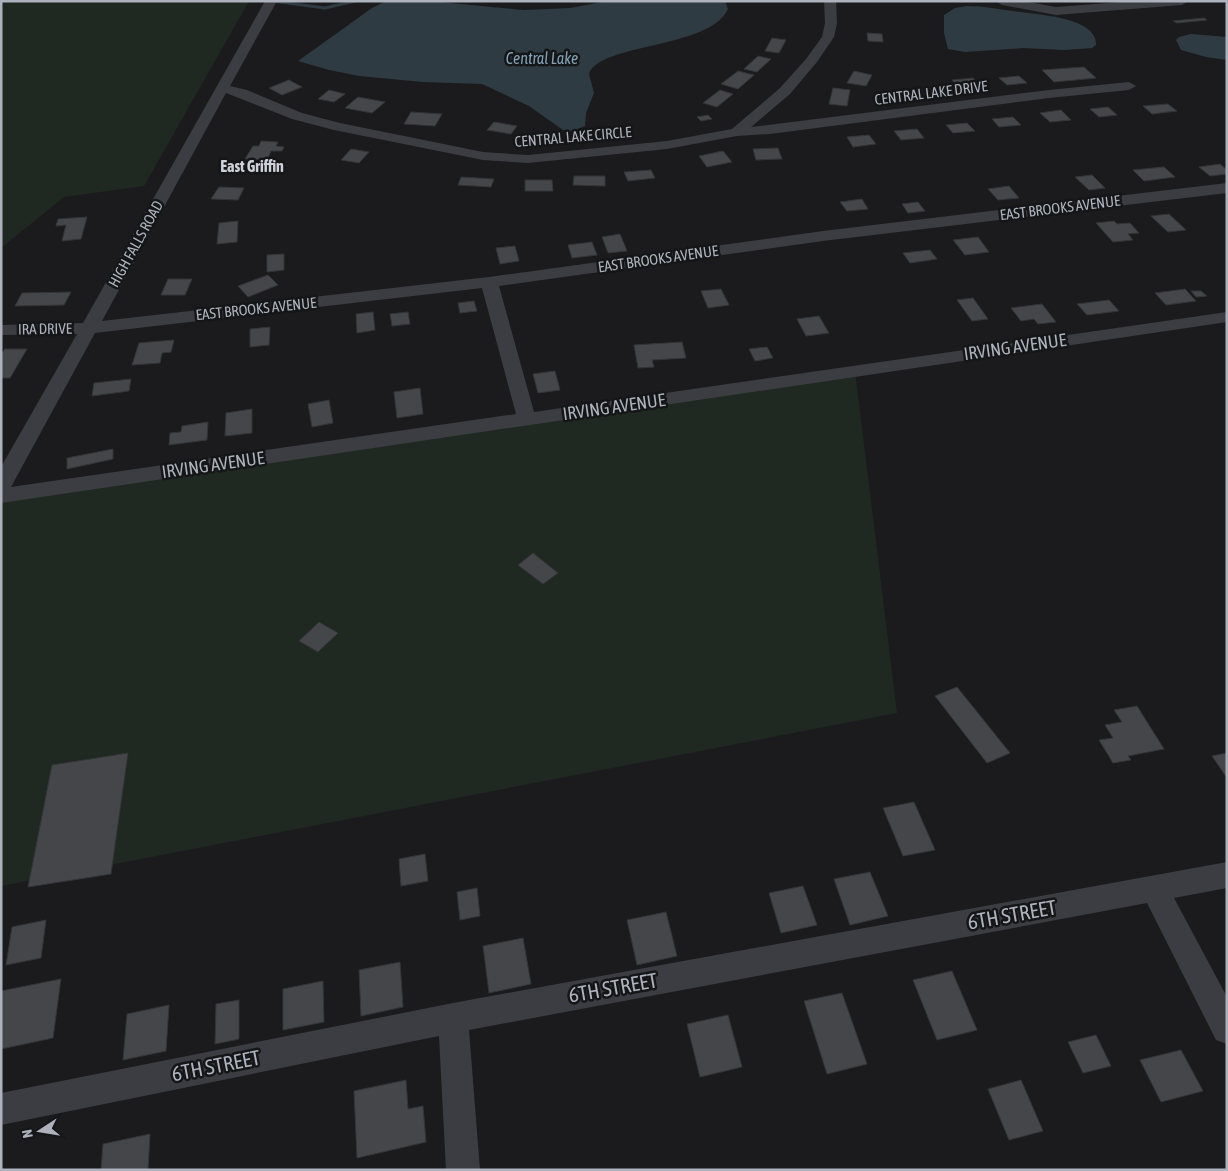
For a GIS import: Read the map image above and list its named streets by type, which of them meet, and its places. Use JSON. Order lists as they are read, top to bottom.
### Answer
{
  "streets": {
    "street": [
      "CENTRAL LAKE DRIVE",
      "CENTRAL LAKE CIRCLE",
      "EAST BROOKS AVENUE",
      "HIGH FALLS ROAD",
      "IRA DRIVE",
      "IRVING AVENUE",
      "6TH STREET"
    ]
  },
  "crossings": [
    ["CENTRAL LAKE DRIVE", "CENTRAL LAKE CIRCLE"],
    ["CENTRAL LAKE CIRCLE", "HIGH FALLS ROAD"],
    ["EAST BROOKS AVENUE", "HIGH FALLS ROAD"],
    ["EAST BROOKS AVENUE", "IRA DRIVE"],
    ["HIGH FALLS ROAD", "IRA DRIVE"]
  ],
  "districts": ["East Griffin"],
  "water": ["Central Lake"],
  "north": "left"
}
